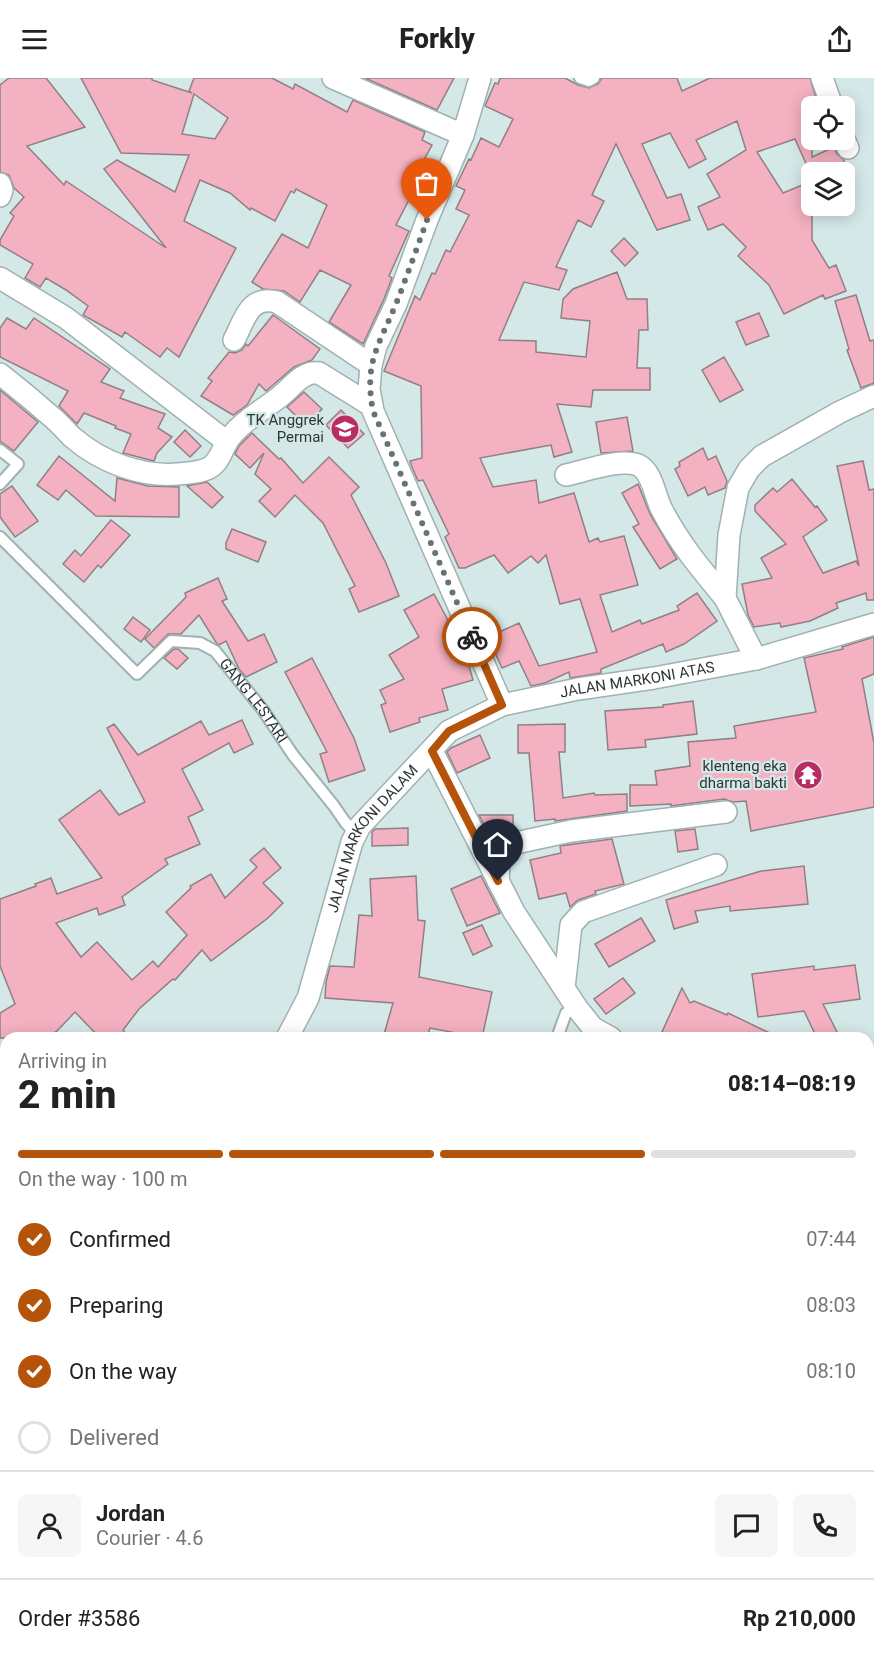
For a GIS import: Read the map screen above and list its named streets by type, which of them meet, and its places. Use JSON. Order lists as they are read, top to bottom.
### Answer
{
  "streets": {
    "street": ["JALAN MARKONI ATAS", "JALAN MARKONI DALAM"],
    "lane": ["GANG LESTARI"]
  },
  "crossings": [
    ["JALAN MARKONI ATAS", "JALAN MARKONI DALAM"],
    ["GANG LESTARI", "JALAN MARKONI DALAM"]
  ],
  "places": {
    "school or university": ["TK Anggrek Permai"],
    "temple": ["klenteng eka dharma bakti"]
  },
  "page": {
    "header": "Forkly",
    "heading": ["2 min", "Arriving in", "08:14–08:19"],
    "panel": [
      "Jordan",
      "Courier · 4.6",
      "Order #3586",
      "Rp 210,000"
    ],
    "bar": "On the way · 100 m",
    "list": [
      ["Confirmed", "07:44"],
      ["Preparing", "08:03"],
      ["On the way", "08:10"],
      "Delivered"
    ]
  }
}
